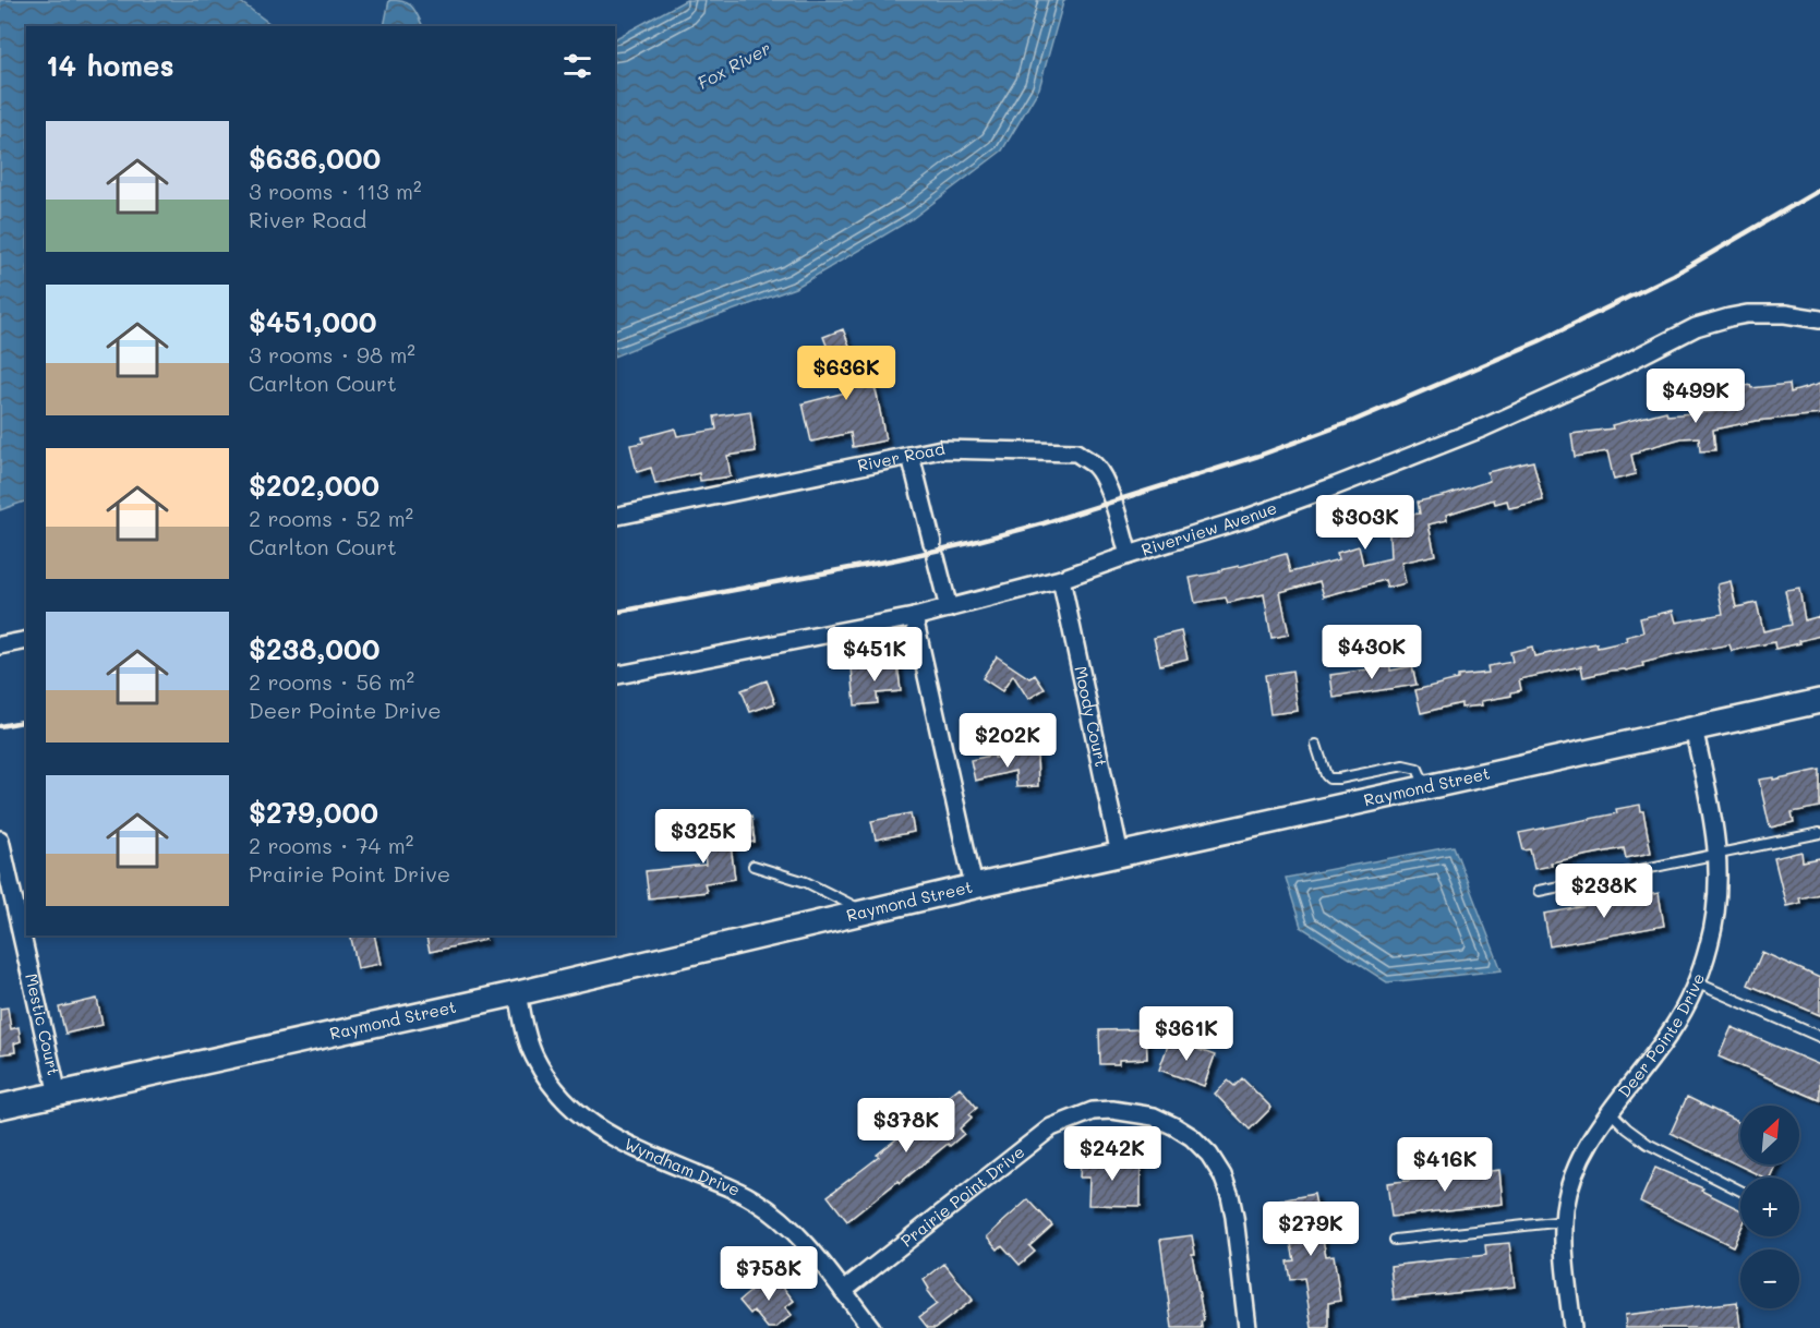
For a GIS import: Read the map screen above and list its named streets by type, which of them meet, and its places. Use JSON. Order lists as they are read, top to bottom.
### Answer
{
  "streets": {
    "street": [
      "River Road",
      "Riverview Avenue",
      "Moody Court",
      "Raymond Street",
      "Mestic Court",
      "Deer Pointe Drive",
      "Wyndham Drive",
      "Prairie Point Drive"
    ]
  },
  "crossings": [
    ["River Road", "Riverview Avenue"],
    ["Riverview Avenue", "Moody Court"],
    ["Moody Court", "Raymond Street"],
    ["Raymond Street", "Mestic Court"],
    ["Raymond Street", "Deer Pointe Drive"],
    ["Raymond Street", "Wyndham Drive"],
    ["Wyndham Drive", "Prairie Point Drive"]
  ],
  "water": ["Fox River"],
  "north": "top right",
  "page": {
    "heading": "14 homes",
    "list": [
      {
        "name": "$636,000",
        "note": "3 rooms · 113 m² · River Road"
      },
      {
        "name": "$451,000",
        "note": "3 rooms · 98 m² · Carlton Court"
      },
      {
        "name": "$202,000",
        "note": "2 rooms · 52 m² · Carlton Court"
      },
      {
        "name": "$238,000",
        "note": "2 rooms · 56 m² · Deer Pointe Drive"
      },
      {
        "name": "$279,000",
        "note": "2 rooms · 74 m² · Prairie Point Drive"
      }
    ],
    "price": [
      "$636K",
      "$499K",
      "$303K",
      "$430K",
      "$451K",
      "$202K",
      "$325K",
      "$238K",
      "$361K",
      "$378K",
      "$242K",
      "$416K",
      "$279K",
      "$758K"
    ],
    "map_buttons": ["+", "−"]
  }
}
